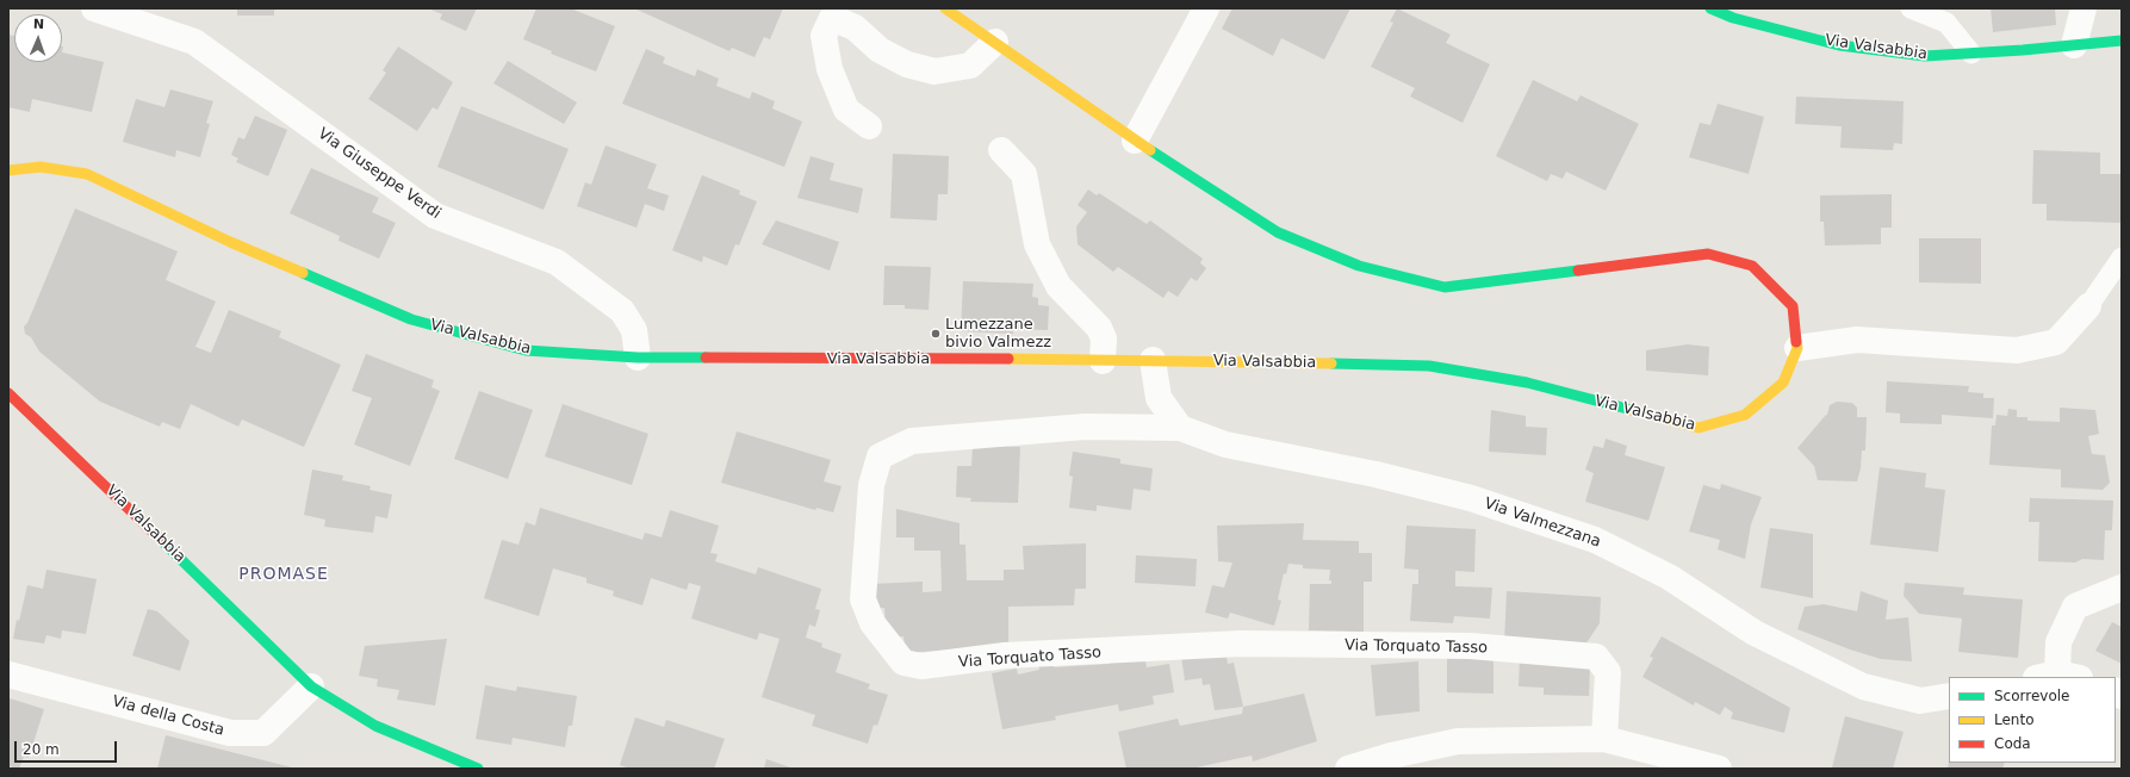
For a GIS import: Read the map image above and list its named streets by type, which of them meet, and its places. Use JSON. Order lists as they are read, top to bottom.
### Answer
{
  "streets": {
    "main road": ["Via Valsabbia"],
    "street": [
      "Via Giuseppe Verdi",
      "Via Valmezzana",
      "Via Torquato Tasso",
      "Via della Costa"
    ]
  },
  "crossings": [
    ["Via Valsabbia", "Via Giuseppe Verdi"],
    ["Via Valsabbia", "Via della Costa"],
    ["Via Valmezzana", "Via Torquato Tasso"]
  ],
  "districts": ["PROMASE"],
  "places": ["Lumezzane bivio Valmezz"],
  "legend": ["Scorrevole", "Lento", "Coda"],
  "scale_bar": "20 m",
  "north": "top"
}
